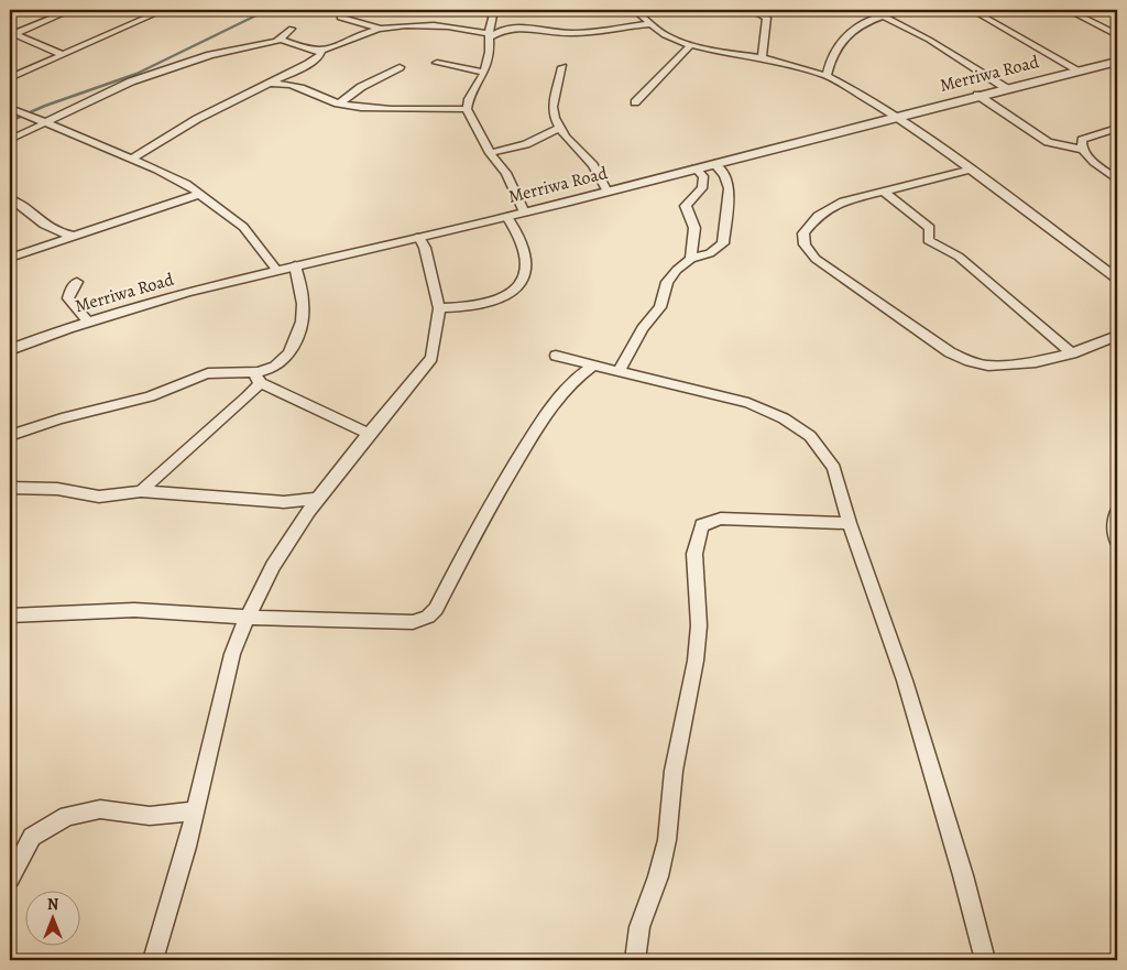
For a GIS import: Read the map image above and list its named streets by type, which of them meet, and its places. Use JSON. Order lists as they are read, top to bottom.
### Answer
{
  "streets": {
    "street": ["Merriwa Road"]
  },
  "north": "top"
}
